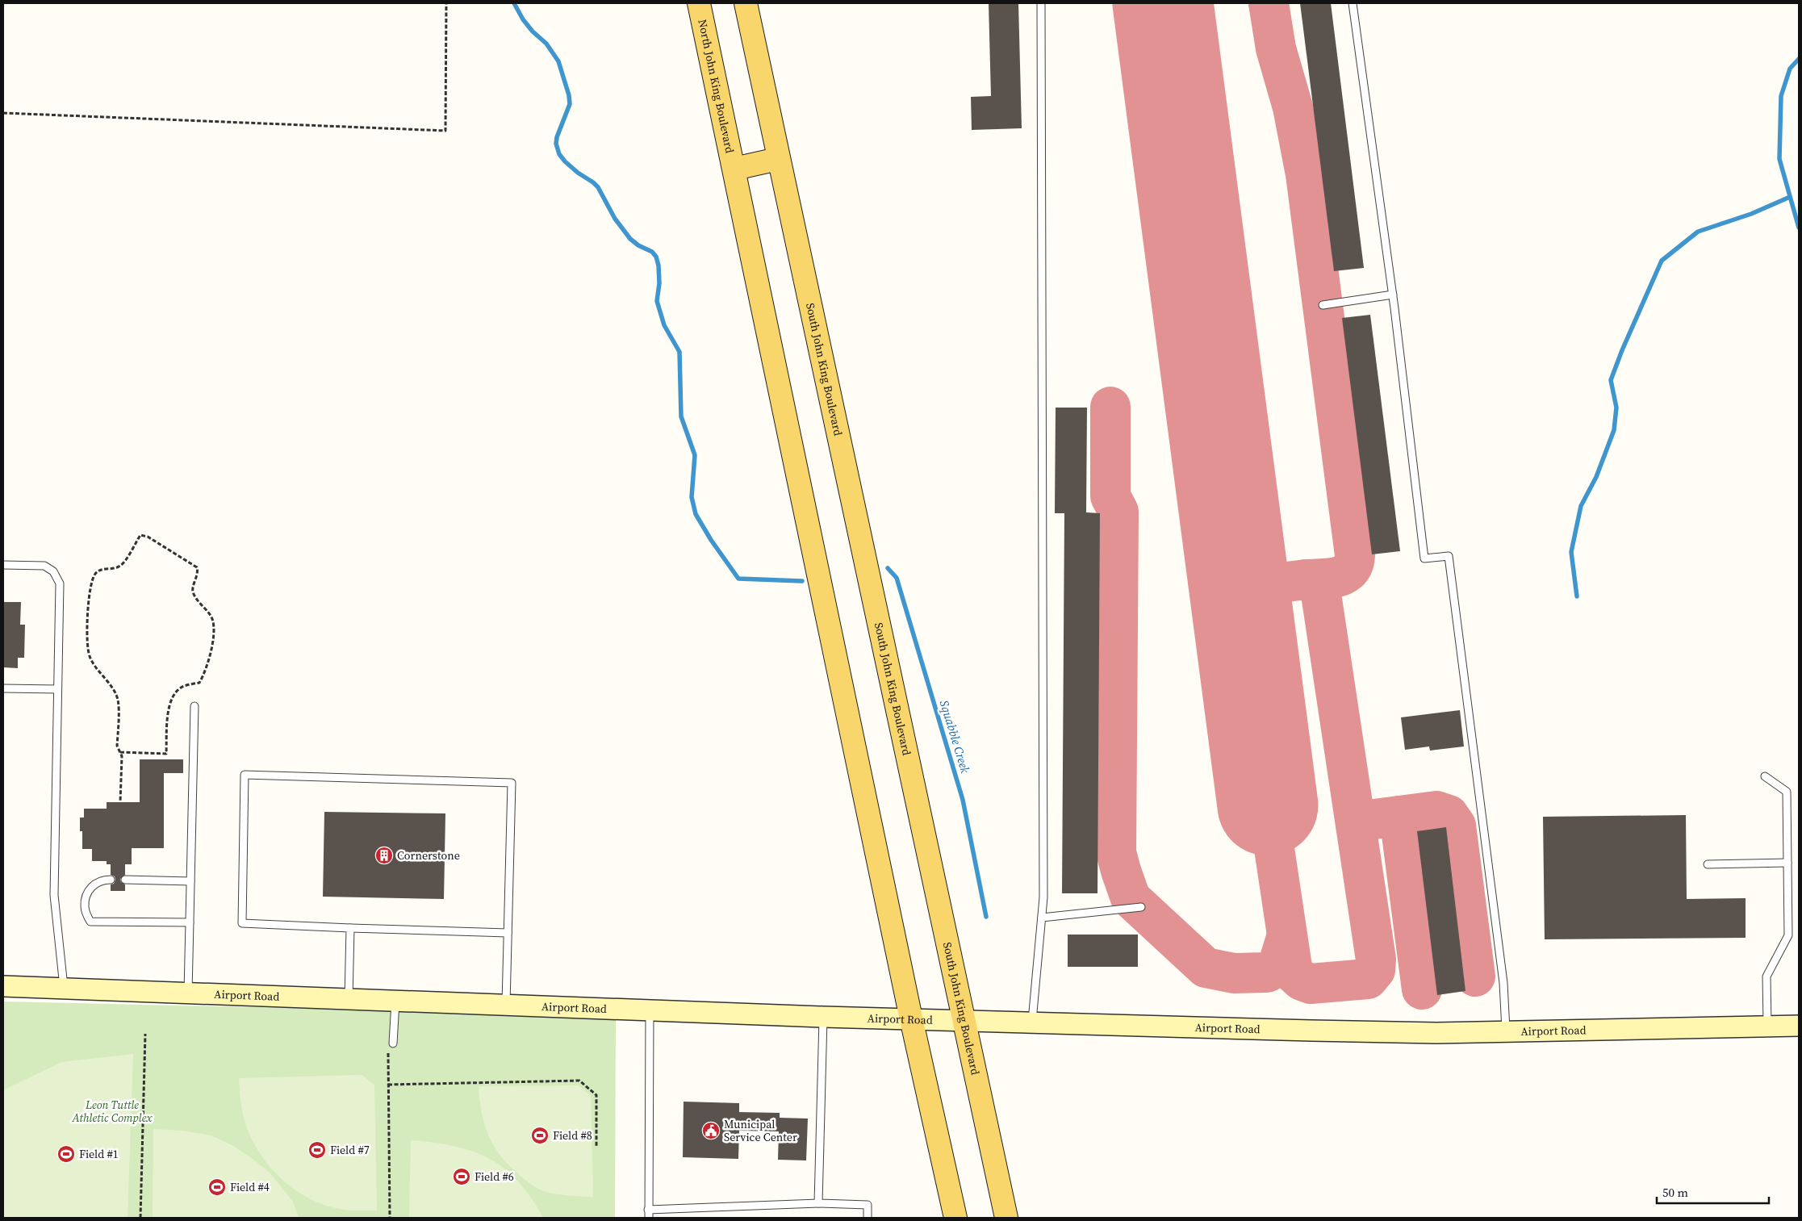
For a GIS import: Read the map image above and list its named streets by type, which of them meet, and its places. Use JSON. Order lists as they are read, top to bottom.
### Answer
{
  "streets": {
    "main road": ["North John King Boulevard", "South John King Boulevard"],
    "street": ["Airport Road"]
  },
  "crossings": [
    ["South John King Boulevard", "Airport Road"]
  ],
  "water": ["Squabble Creek"],
  "parks": ["Leon Tuttle Athletic Complex"],
  "places": {
    "building": ["Cornerstone"],
    "public building": ["Municipal Service Center"],
    "sports": [
      "Field #8",
      "Field #7",
      "Field #1",
      "Field #6",
      "Field #4"
    ]
  },
  "scale_bar": "50 m"
}
